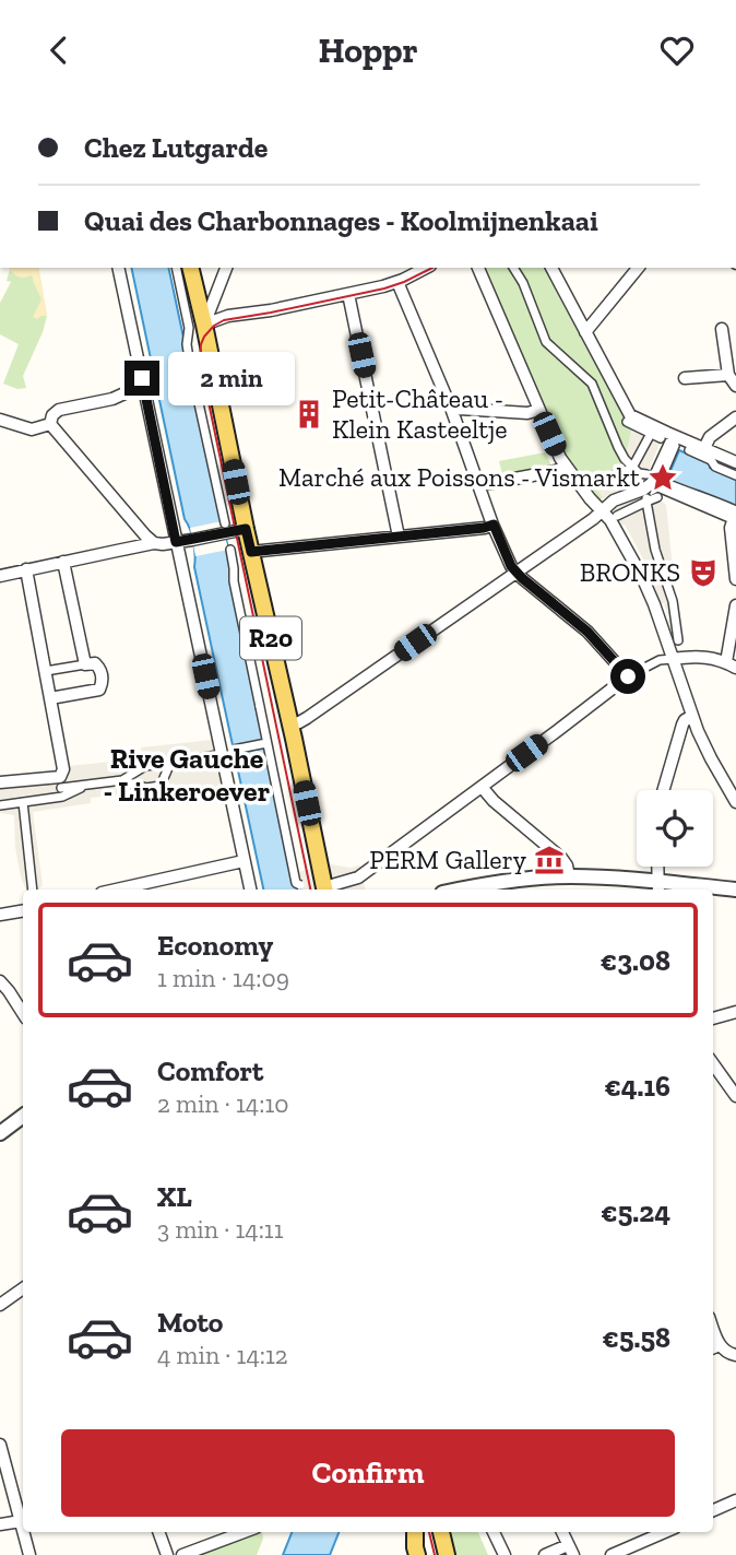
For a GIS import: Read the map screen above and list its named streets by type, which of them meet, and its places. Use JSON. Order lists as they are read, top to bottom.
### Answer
{
  "streets": {
    "main road": ["R20"]
  },
  "districts": ["Rive Gauche - Linkeroever"],
  "places": {
    "building": ["Petit-Château - Klein Kasteeltje"],
    "place": ["Marché aux Poissons - Vismarkt"],
    "theatre": ["BRONKS"],
    "museum": ["PERM Gallery"]
  },
  "page": {
    "header": "Hoppr",
    "banner": ["Chez Lutgarde", "Quai des Charbonnages - Koolmijnenkaai"],
    "bubble": "2 min",
    "list": [
      {
        "name": "Economy",
        "note": "1 min · 14:09",
        "value": "€3.08"
      },
      {
        "name": "Comfort",
        "note": "2 min · 14:10",
        "value": "€4.16"
      },
      {
        "name": "XL",
        "note": "3 min · 14:11",
        "value": "€5.24"
      },
      {
        "name": "Moto",
        "note": "4 min · 14:12",
        "value": "€5.58"
      }
    ],
    "buttons": "Confirm"
  }
}
